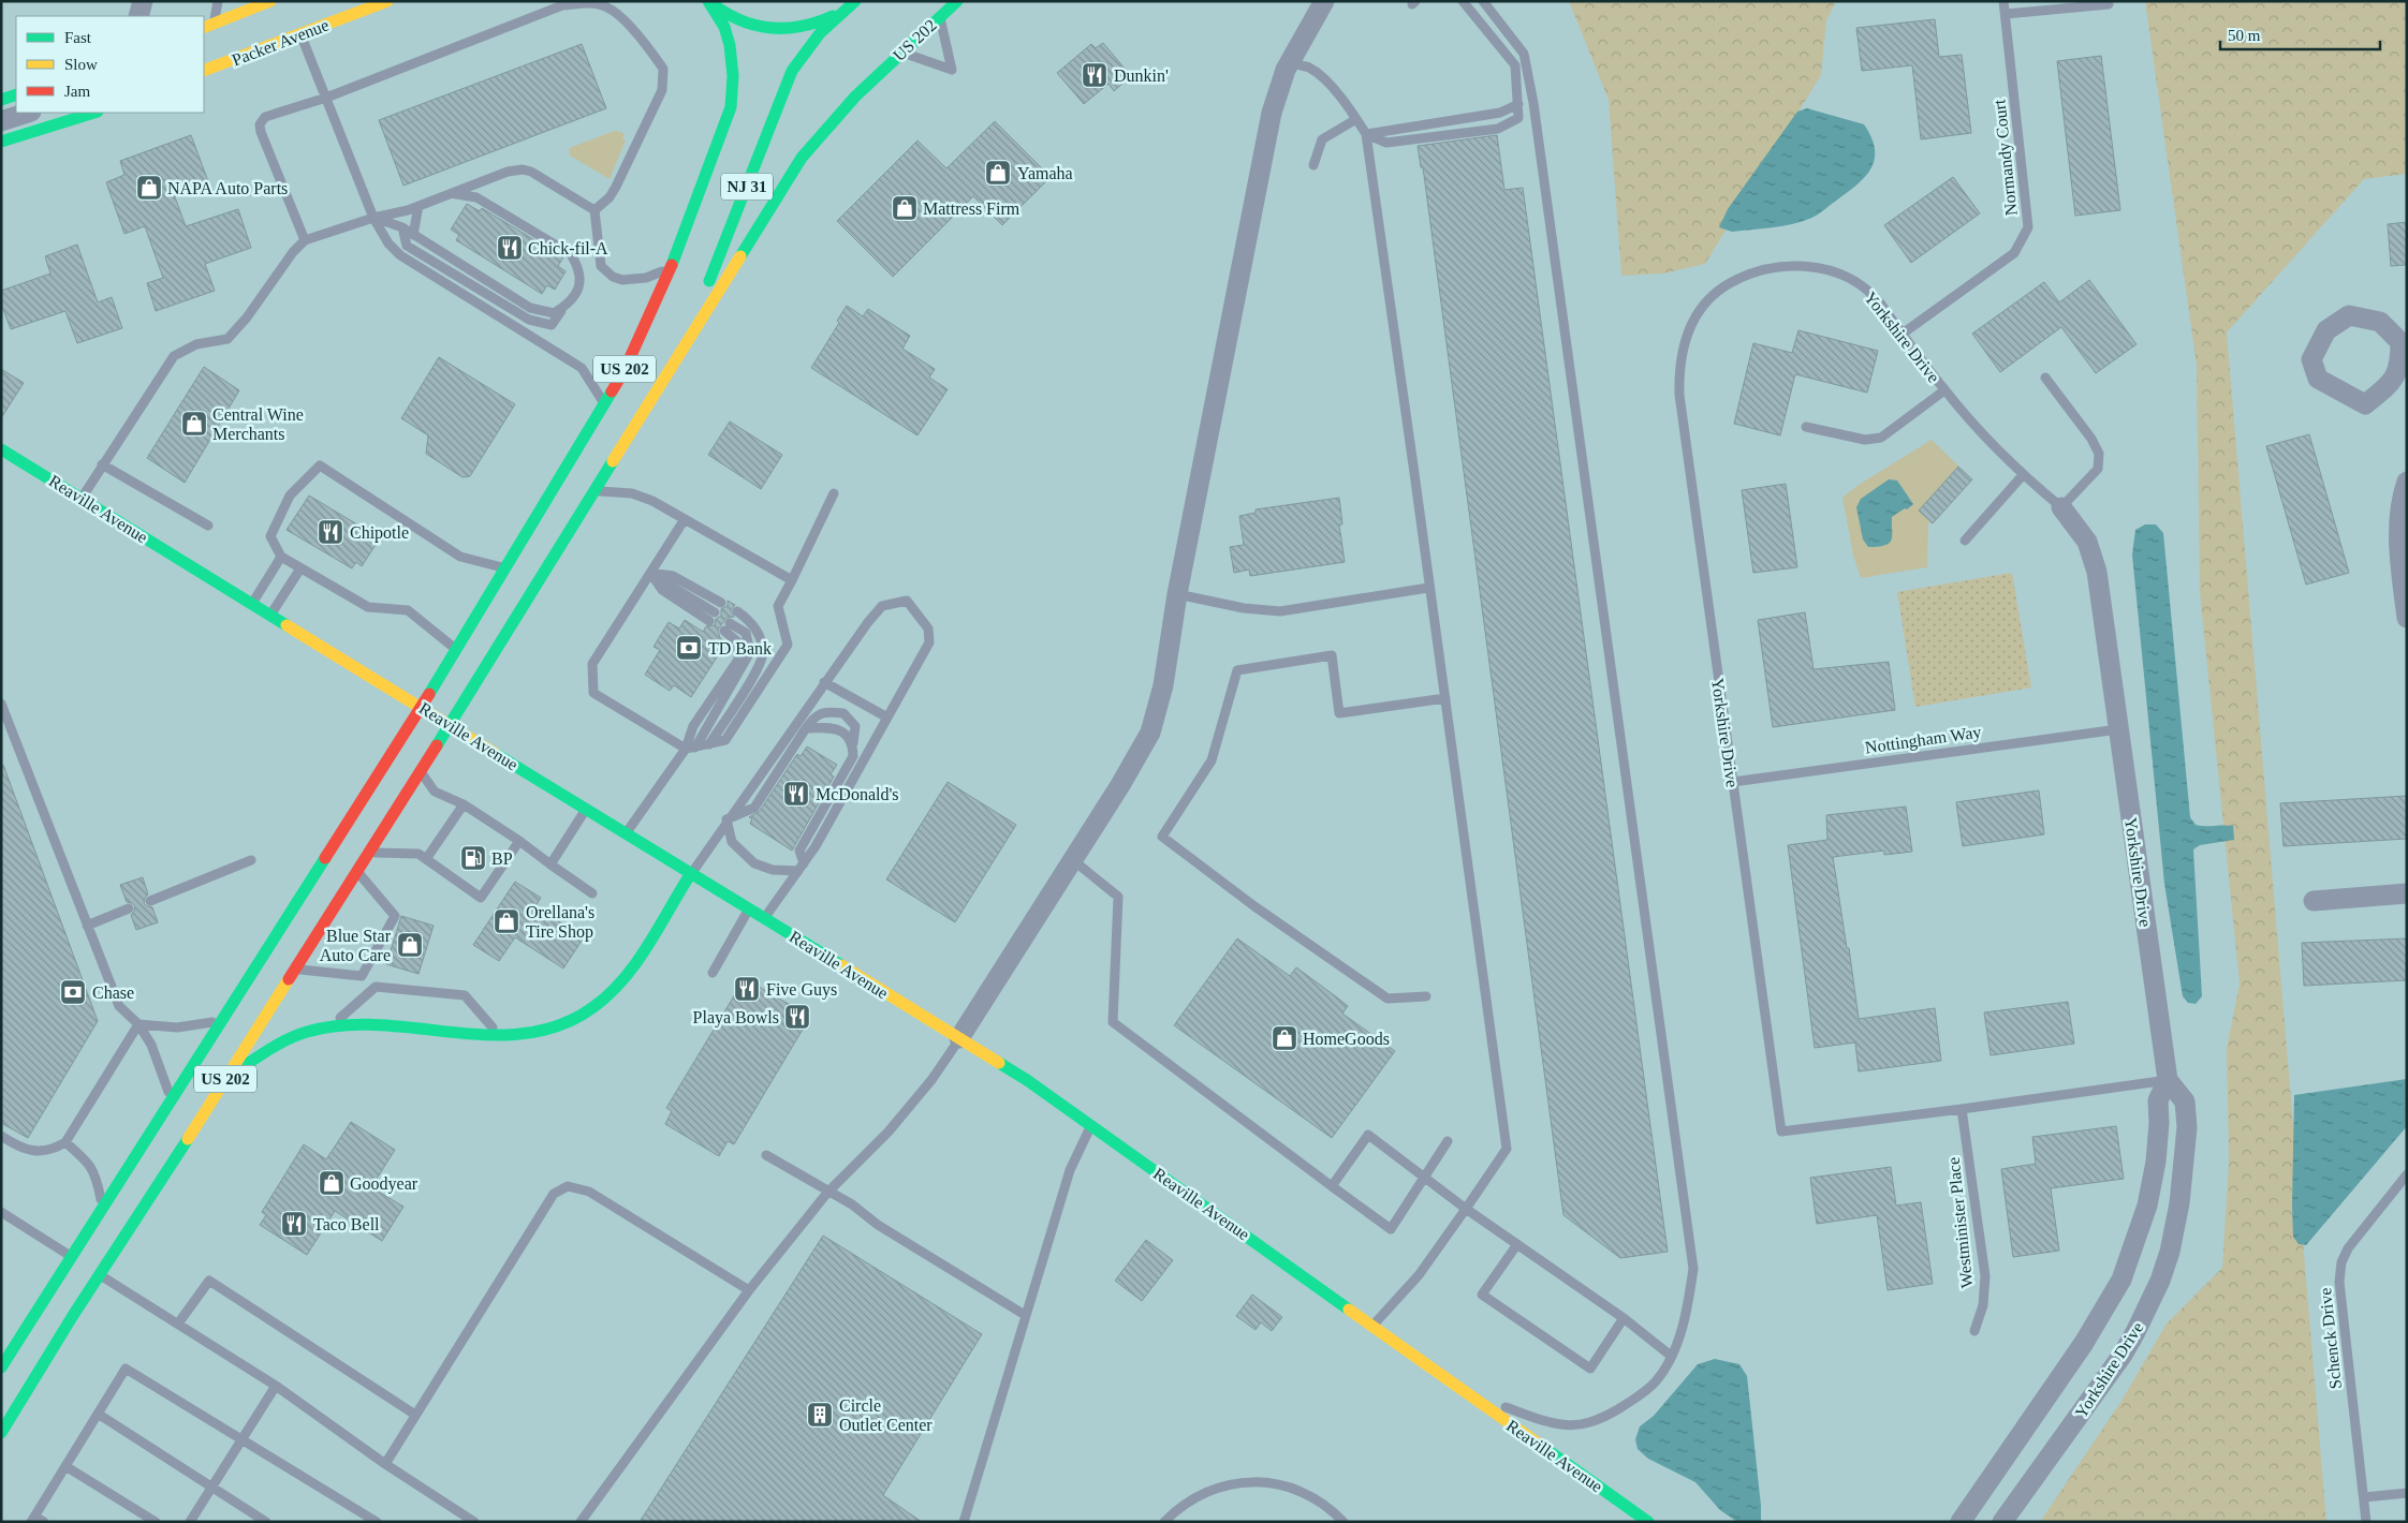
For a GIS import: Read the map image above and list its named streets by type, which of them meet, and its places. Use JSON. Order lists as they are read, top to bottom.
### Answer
{
  "streets": {
    "main road": [
      "US 202",
      "Packer Avenue",
      "NJ 31",
      "Reaville Avenue"
    ],
    "street": ["Yorkshire Drive"],
    "lane": [
      "Normandy Court",
      "Nottingham Way",
      "Westminister Place",
      "Schenck Drive"
    ]
  },
  "crossings": [
    ["US 202", "NJ 31"],
    ["US 202", "Reaville Avenue"],
    ["Normandy Court", "Yorkshire Drive"],
    ["Yorkshire Drive", "Nottingham Way"],
    ["Yorkshire Drive", "Westminister Place"]
  ],
  "places": {
    "restaurant": [
      "Dunkin'",
      "Chick-fil-A",
      "Chipotle",
      "McDonald's",
      "Five Guys",
      "Playa Bowls",
      "Taco Bell"
    ],
    "shop": [
      "Yamaha",
      "NAPA Auto Parts",
      "Mattress Firm",
      "Central Wine Merchants",
      "Orellana's Tire Shop",
      "Blue Star Auto Care",
      "HomeGoods",
      "Goodyear"
    ],
    "bank": ["TD Bank", "Chase"],
    "fuel station": ["BP"],
    "building": ["Circle Outlet Center"]
  },
  "legend": ["Fast", "Slow", "Jam"],
  "scale_bar": "50 m"
}
